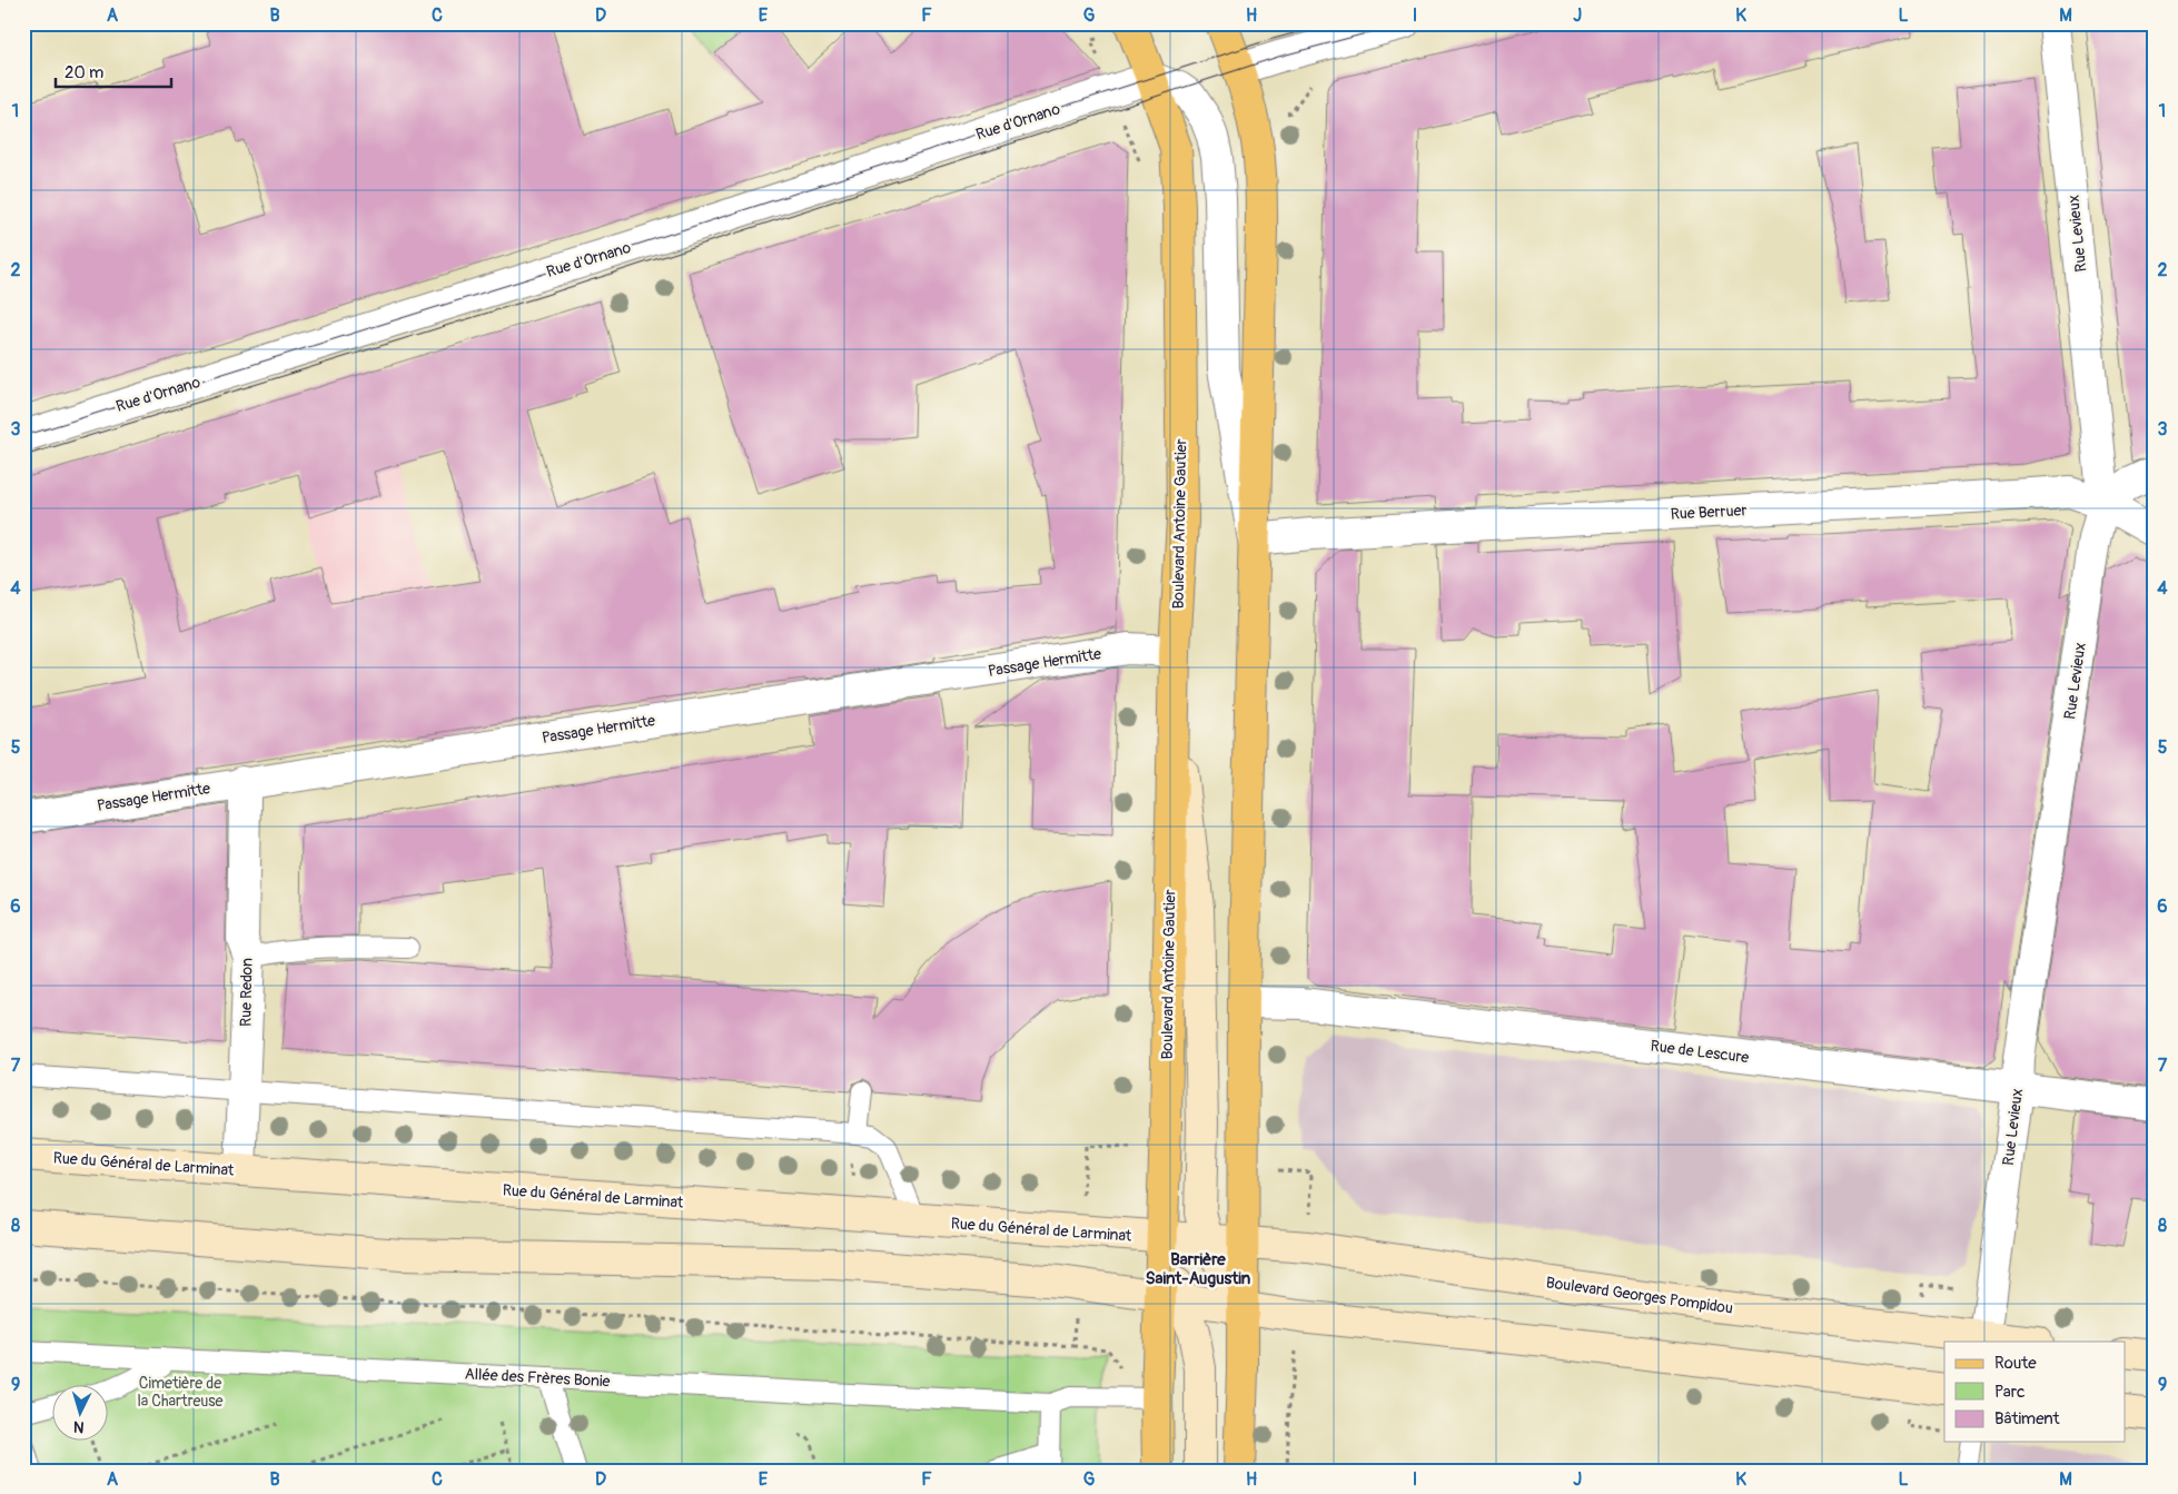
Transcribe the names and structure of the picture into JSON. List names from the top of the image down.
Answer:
{
  "streets": {
    "main road": ["Boulevard Antoine Gautier", "Rue du Général de Larminat", "Boulevard Georges Pompidou"],
    "street": [
      "Rue d'Ornano",
      "Rue Levieux",
      "Rue Berruer",
      "Passage Hermitte",
      "Rue Redon",
      "Rue de Lescure"
    ],
    "lane": ["Allée des Frères Bonie"]
  },
  "crossings": [
    ["Rue d'Ornano", "Boulevard Antoine Gautier"],
    ["Rue Levieux", "Rue Berruer"],
    ["Rue Levieux", "Rue de Lescure"],
    ["Rue Levieux", "Boulevard Georges Pompidou"],
    ["Boulevard Antoine Gautier", "Passage Hermitte"],
    ["Boulevard Antoine Gautier", "Rue du Général de Larminat"],
    ["Boulevard Antoine Gautier", "Allée des Frères Bonie"],
    ["Passage Hermitte", "Rue Redon"],
    ["Rue Redon", "Rue du Général de Larminat"],
    ["Rue du Général de Larminat", "Boulevard Georges Pompidou"]
  ],
  "districts": ["Barrière Saint-Augustin"],
  "parks": ["Cimetière de la Chartreuse"],
  "legend": ["Route", "Parc", "Bâtiment"],
  "scale_bar": "20 m",
  "north": "bottom",
  "grid": {
    "columns": [
      "A",
      "B",
      "C",
      "D",
      "E",
      "F",
      "G",
      "H",
      "I",
      "J",
      "K",
      "L",
      "M"
    ],
    "rows": [
      "1",
      "2",
      "3",
      "4",
      "5",
      "6",
      "7",
      "8",
      "9"
    ]
  }
}
